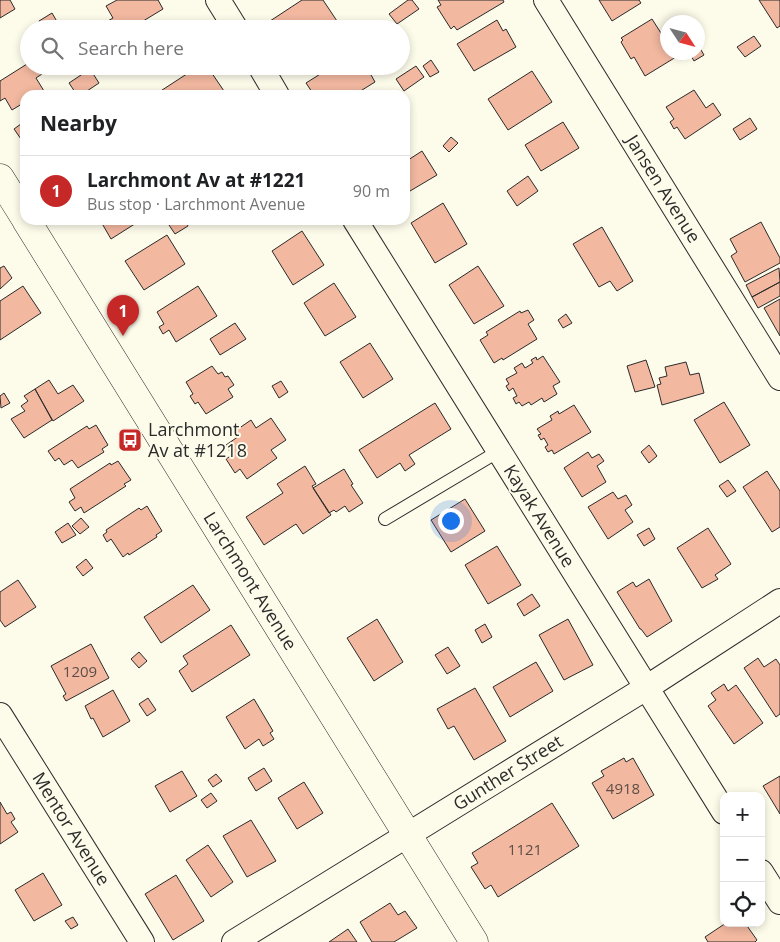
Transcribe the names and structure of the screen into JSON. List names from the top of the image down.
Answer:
{
  "streets": {
    "street": [
      "Jansen Avenue",
      "Kayak Avenue",
      "Larchmont Avenue",
      "Gunther Street",
      "Mentor Avenue"
    ]
  },
  "crossings": [
    ["Kayak Avenue", "Gunther Street"],
    ["Larchmont Avenue", "Gunther Street"]
  ],
  "places": {
    "bus stop": ["Larchmont Av at #1218"]
  },
  "house_numbers": ["1209", "4918", "1121"],
  "north": "bottom right",
  "page": {
    "search": "Search here",
    "heading": "Nearby",
    "list": [
      {
        "mark": "1",
        "name": "Larchmont Av at #1221",
        "note": "Bus stop · Larchmont Avenue",
        "value": "90 m"
      }
    ],
    "pins": "1",
    "map_buttons": ["+", "−"]
  }
}
